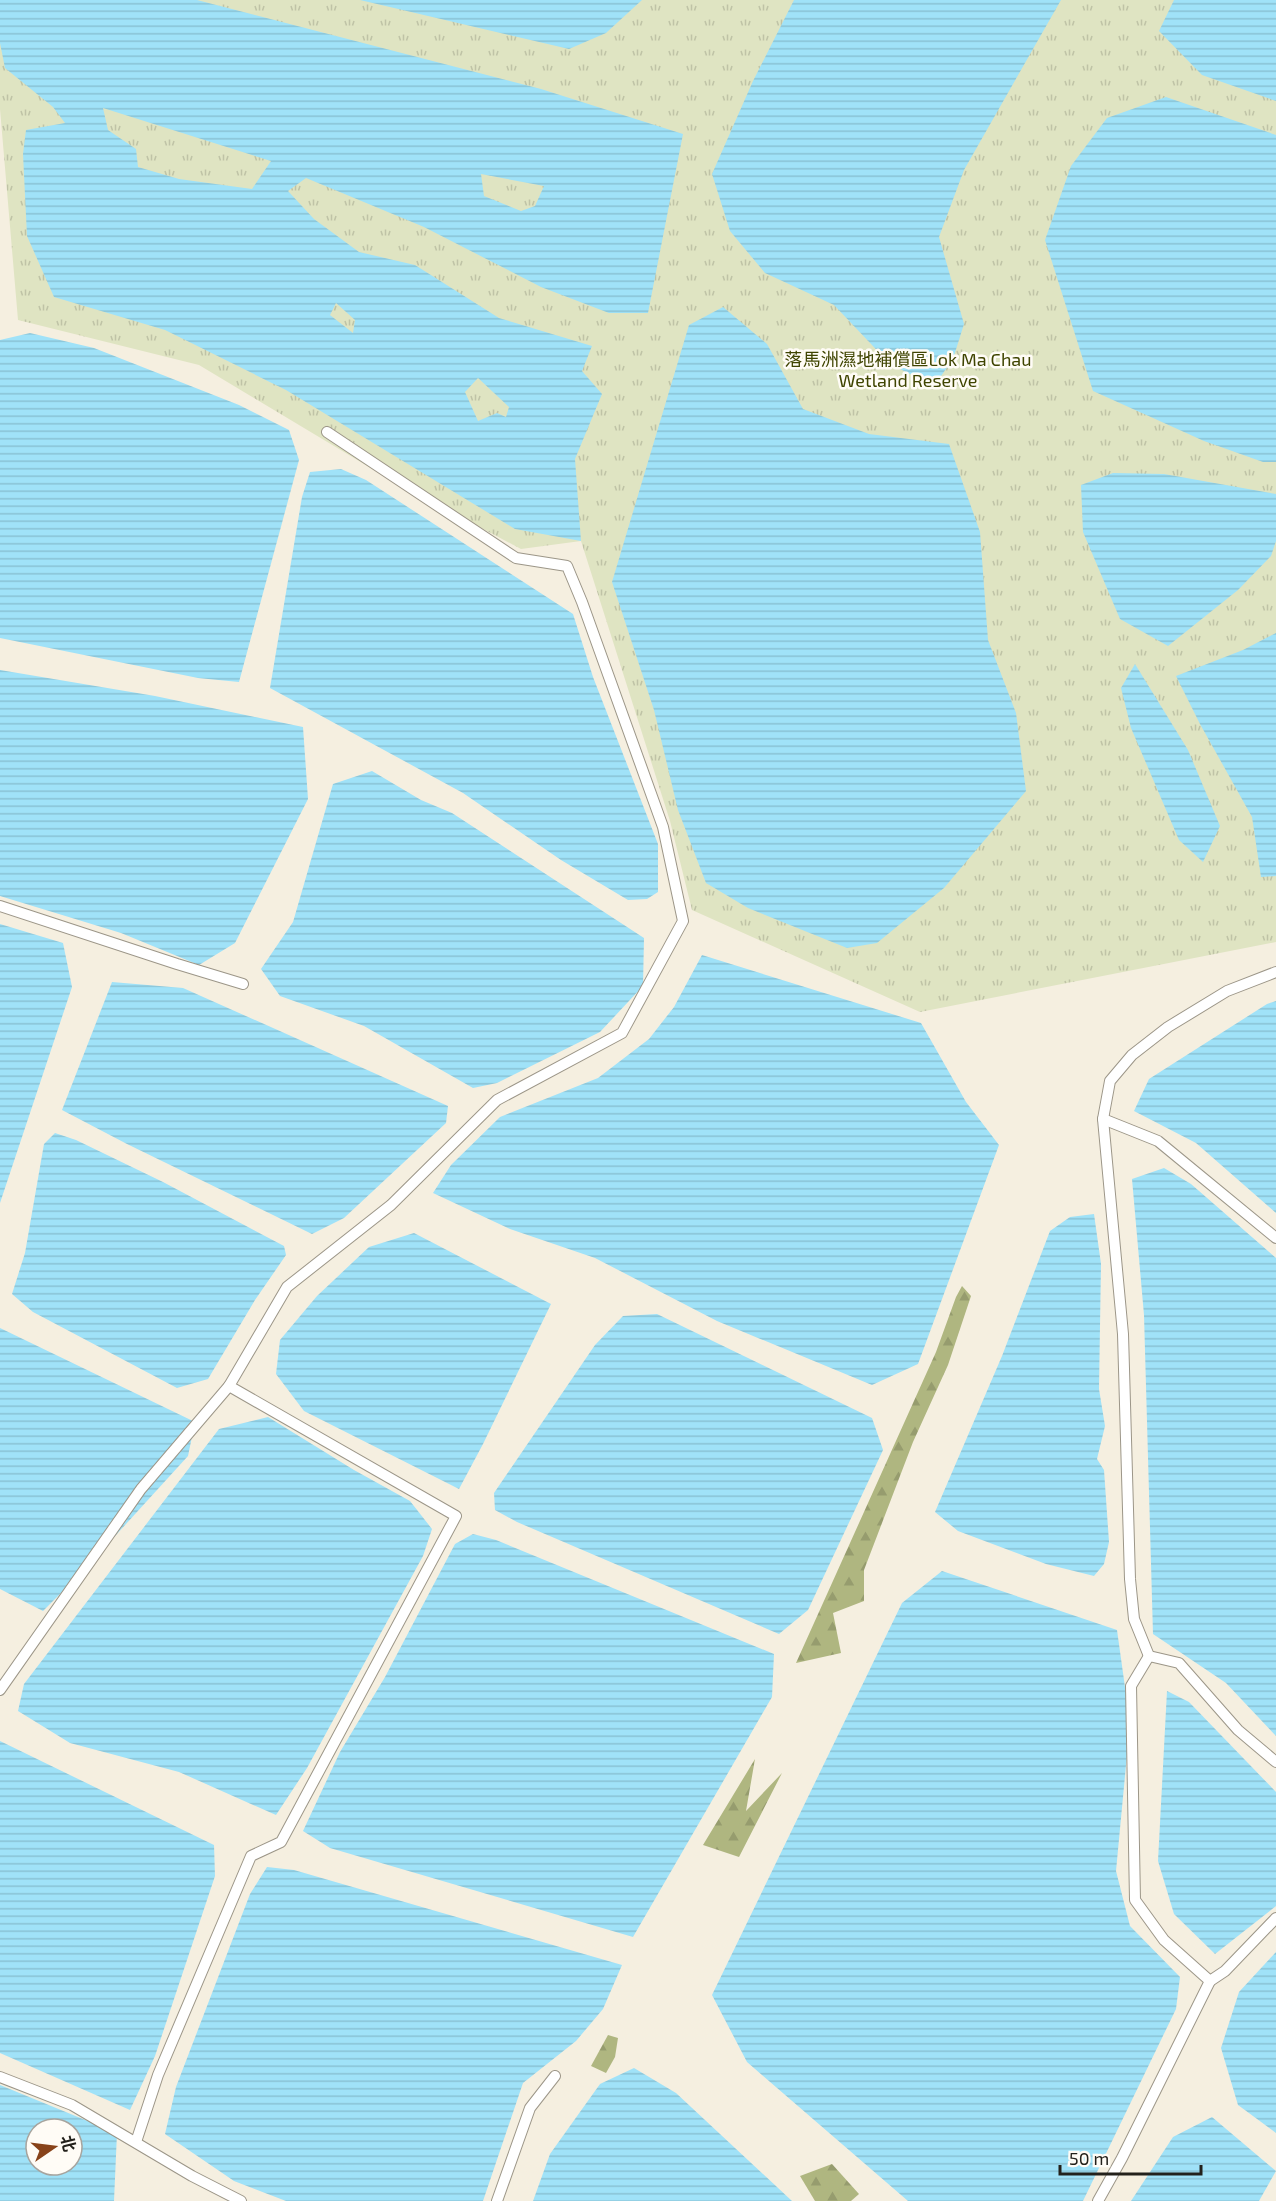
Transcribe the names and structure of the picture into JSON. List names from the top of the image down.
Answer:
{
  "parks": ["落馬洲濕地補償區Lok Ma Chau Wetland Reserve"],
  "scale_bar": "50 m",
  "north": "right"
}
